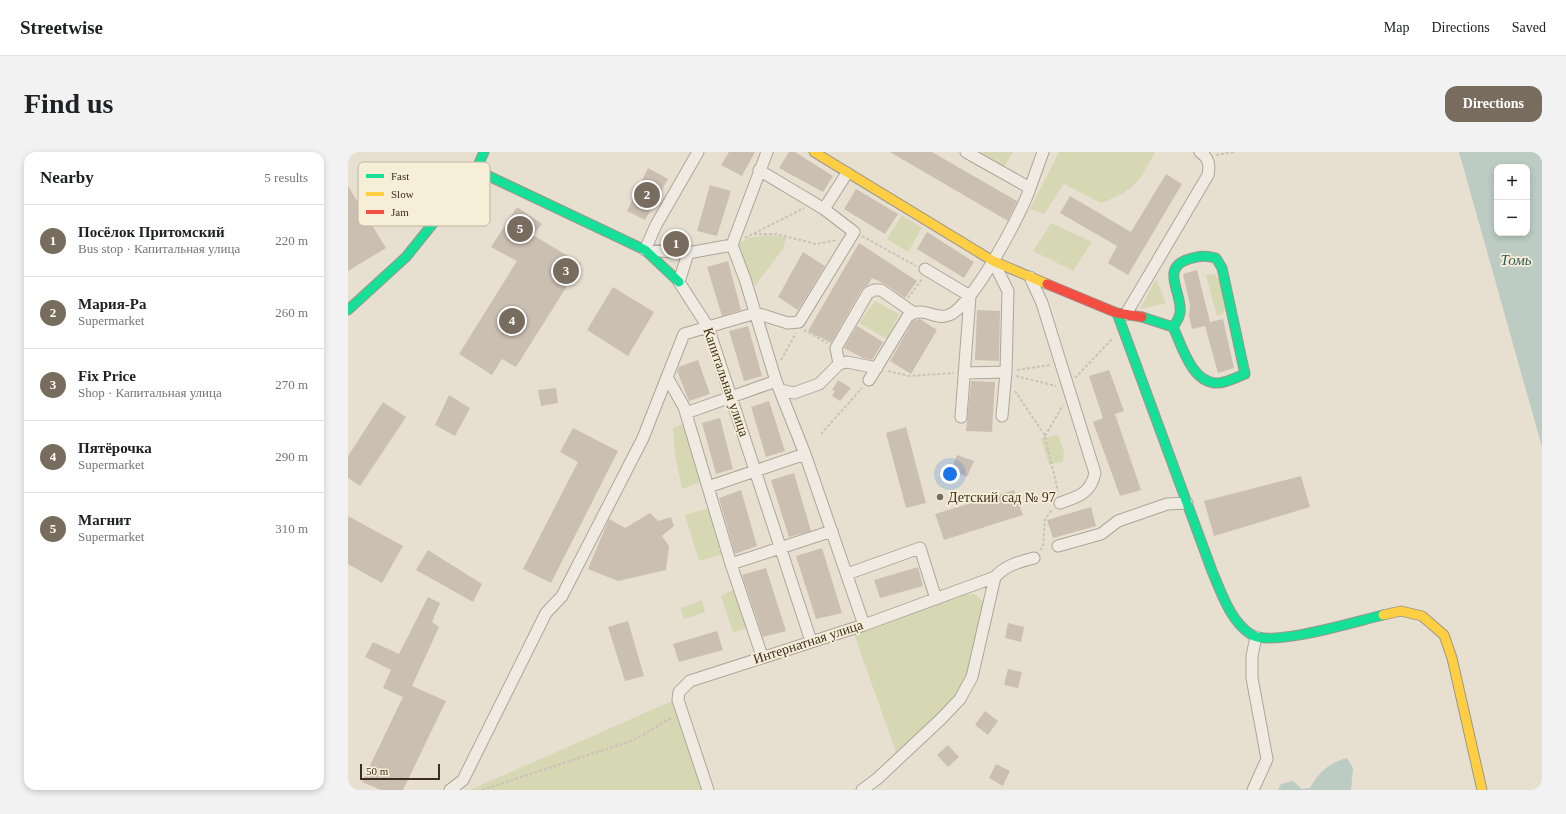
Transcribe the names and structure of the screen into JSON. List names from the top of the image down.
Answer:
{
  "streets": {
    "street": ["Капитальная улица", "Интернатная улица"]
  },
  "crossings": [
    ["Капитальная улица", "Интернатная улица"]
  ],
  "water": ["Томь"],
  "places": ["Детский сад № 97"],
  "legend": ["Fast", "Slow", "Jam"],
  "scale_bar": "50 m",
  "page": {
    "header": "Streetwise",
    "nav": ["Map", "Directions", "Saved"],
    "buttons": "Directions",
    "title": "Find us",
    "heading": ["Nearby", "5 results"],
    "map_buttons": ["+", "−"],
    "pins": [
      "2",
      "5",
      "1",
      "3",
      "4"
    ],
    "list": [
      {
        "mark": "1",
        "name": "Посёлок Притомский",
        "note": "Bus stop · Капитальная улица",
        "value": "220 m"
      },
      {
        "mark": "2",
        "name": "Мария-Ра",
        "note": "Supermarket",
        "value": "260 m"
      },
      {
        "mark": "3",
        "name": "Fix Price",
        "note": "Shop · Капитальная улица",
        "value": "270 m"
      },
      {
        "mark": "4",
        "name": "Пятёрочка",
        "note": "Supermarket",
        "value": "290 m"
      },
      {
        "mark": "5",
        "name": "Магнит",
        "note": "Supermarket",
        "value": "310 m"
      }
    ],
    "scale": "50 m"
  }
}
